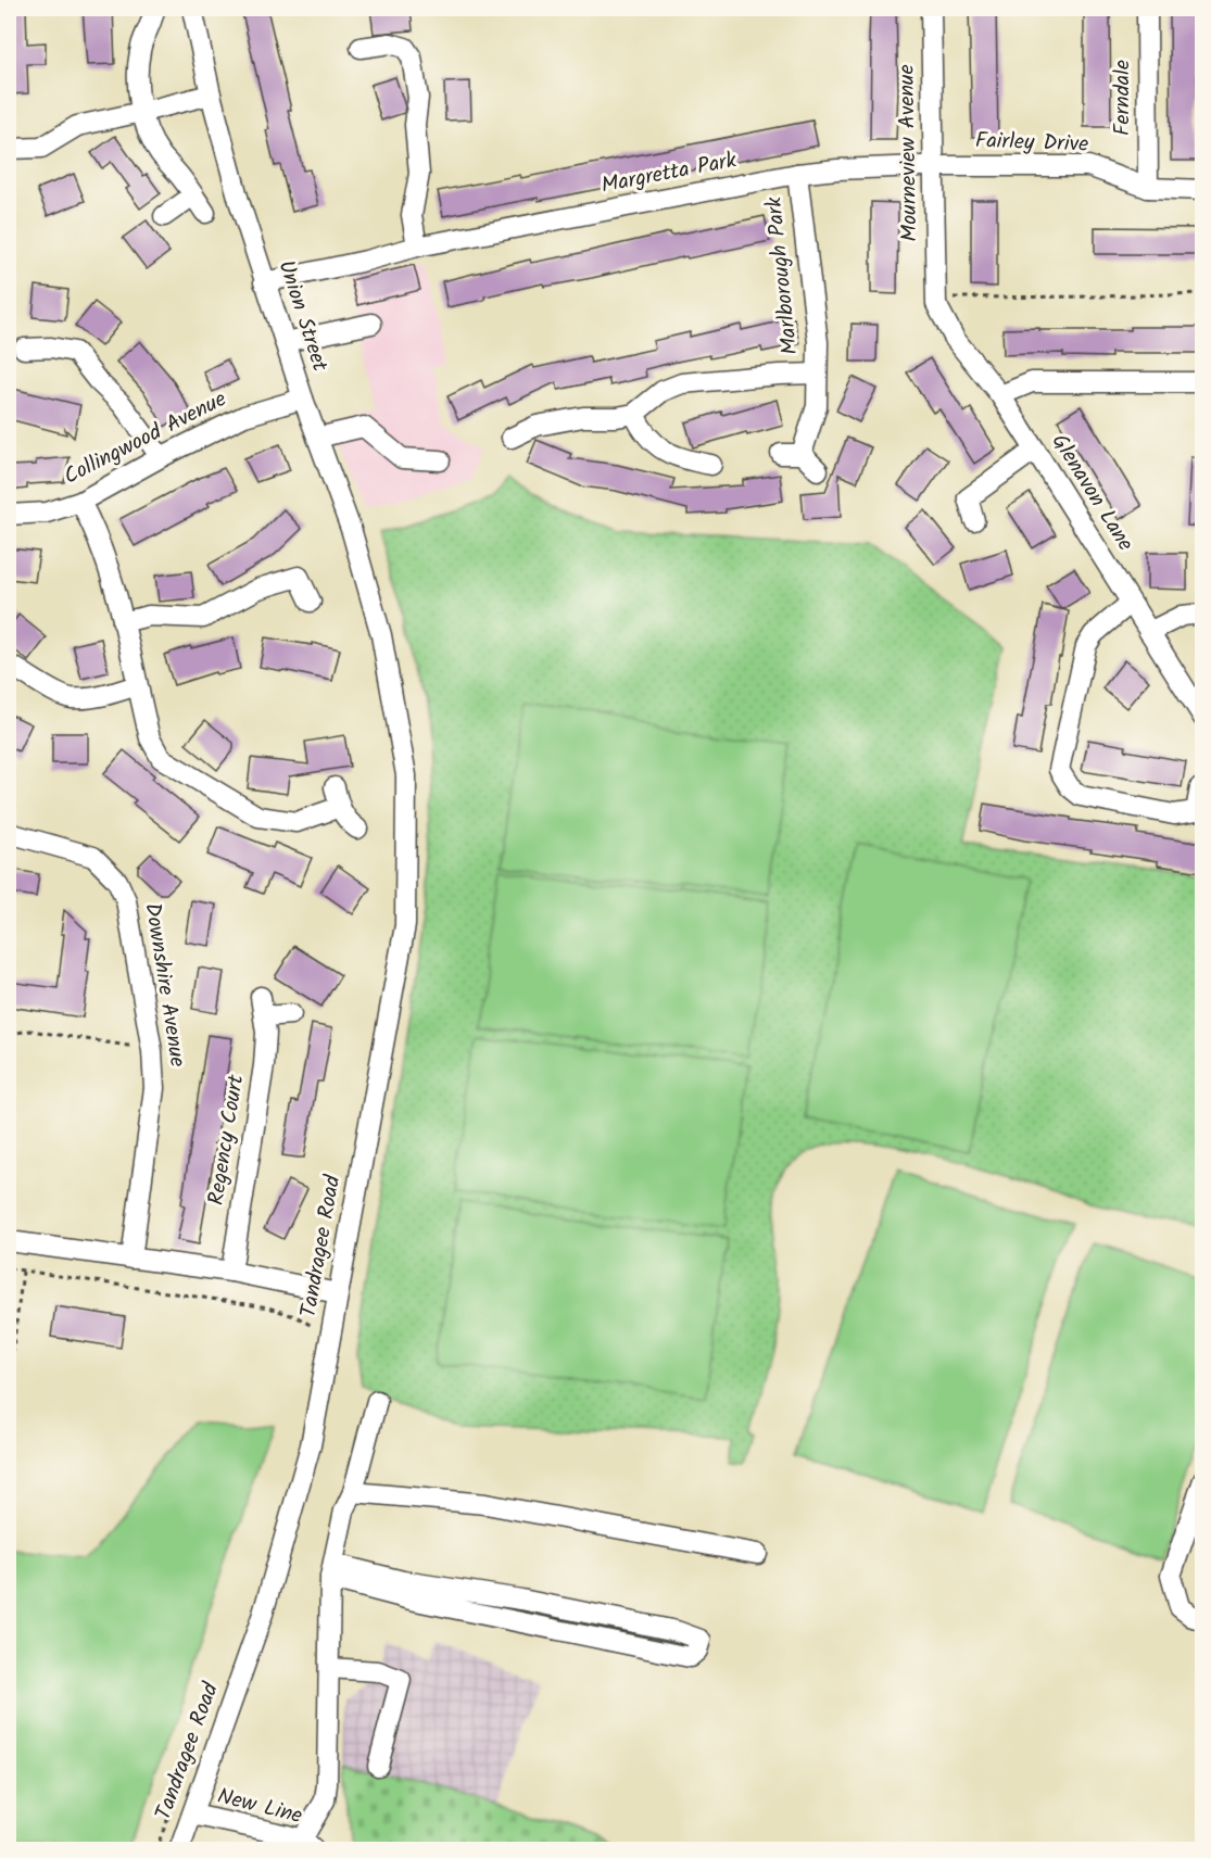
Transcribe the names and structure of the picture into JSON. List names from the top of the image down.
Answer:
{
  "streets": {
    "street": [
      "Ferndale",
      "Fairley Drive",
      "Mourneview Avenue",
      "Margretta Park",
      "Marlborough Park",
      "Union Street",
      "Collingwood Avenue",
      "Glenavon Lane",
      "Downshire Avenue",
      "Regency Court",
      "Tandragee Road",
      "New Line"
    ]
  },
  "crossings": [
    ["Ferndale", "Fairley Drive"],
    ["Fairley Drive", "Mourneview Avenue"],
    ["Fairley Drive", "Margretta Park"],
    ["Mourneview Avenue", "Margretta Park"],
    ["Mourneview Avenue", "Glenavon Lane"],
    ["Margretta Park", "Marlborough Park"],
    ["Margretta Park", "Union Street"],
    ["Union Street", "Collingwood Avenue"],
    ["Union Street", "Tandragee Road"],
    ["Tandragee Road", "New Line"]
  ]
}
